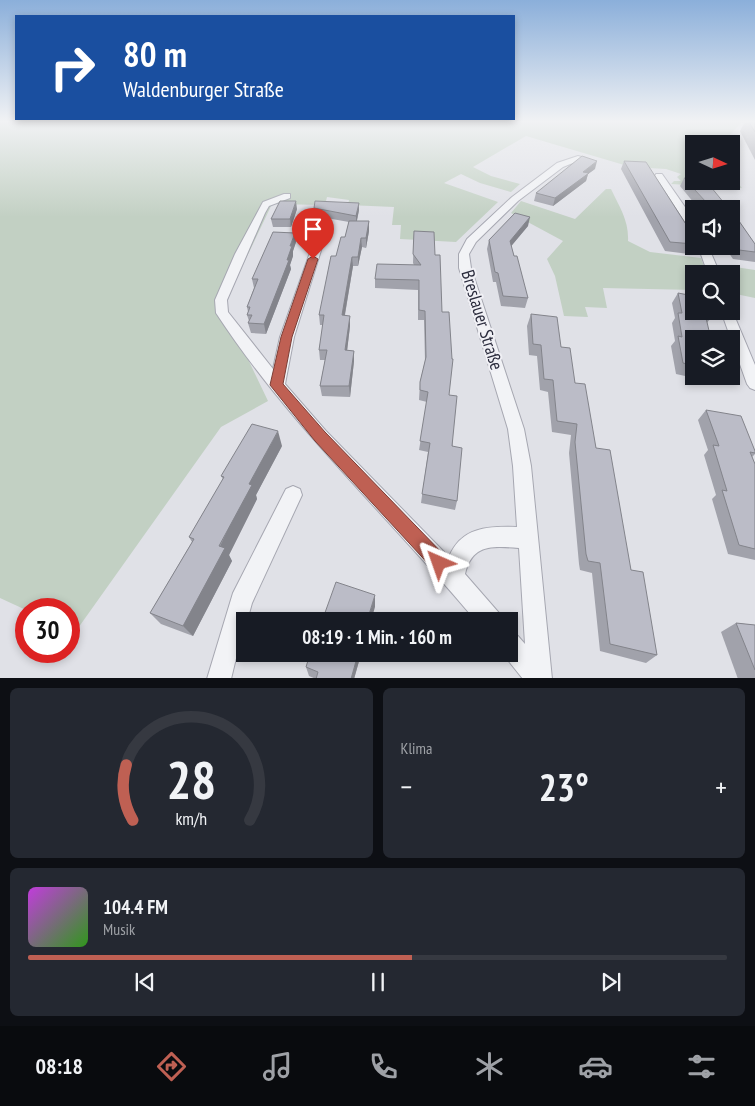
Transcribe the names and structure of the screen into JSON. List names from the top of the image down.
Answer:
{
  "streets": {
    "street": ["Breslauer Straße"]
  },
  "north": "right",
  "page": {
    "turn": ["80 m", "Waldenburger Straße"],
    "limit": "30",
    "trip": "08:19 · 1 Min. · 160 m",
    "tile": "Klima",
    "heat": ["−", "23°", "+"],
    "song": ["104.4 FM", "Musik"],
    "tabs": "08:18",
    "gauge": ["28", "km/h"]
  }
}
